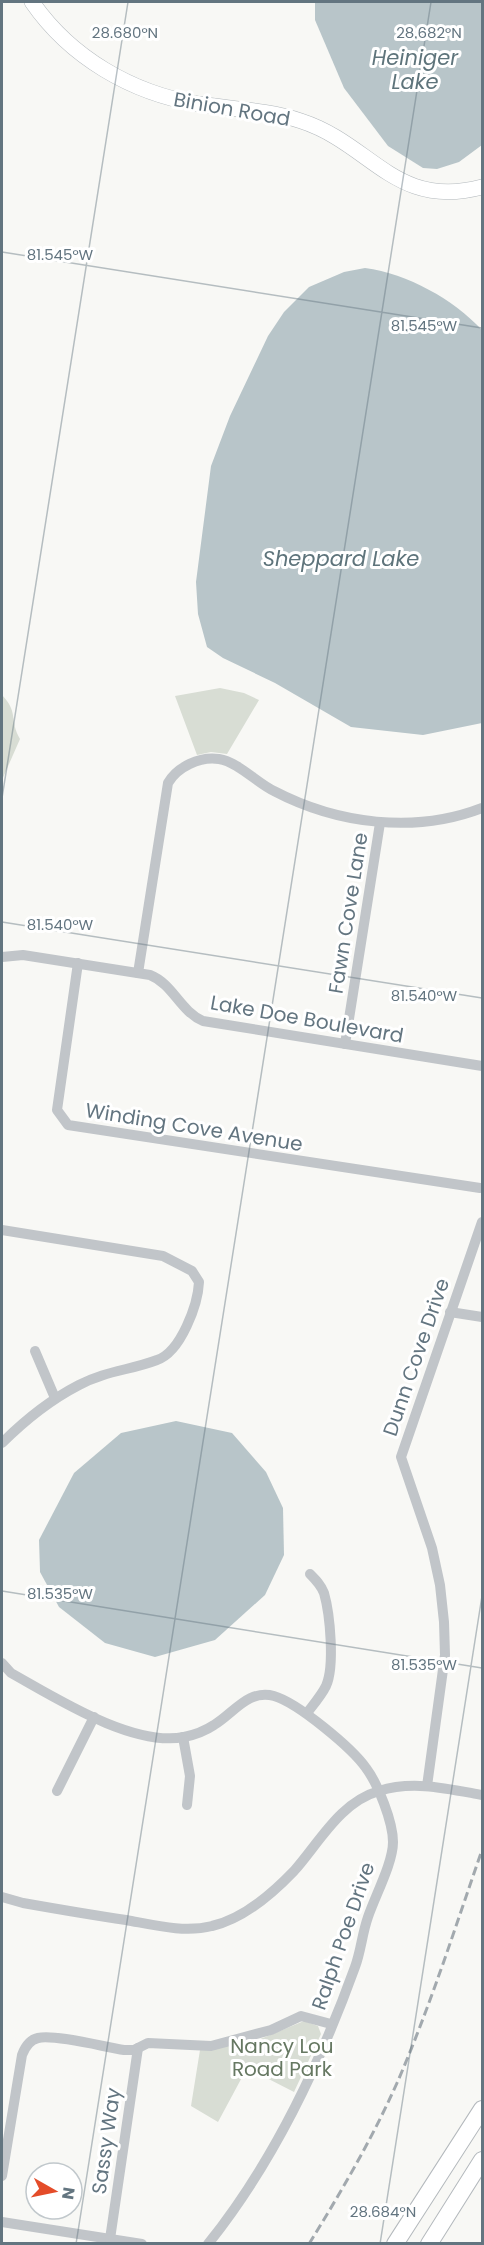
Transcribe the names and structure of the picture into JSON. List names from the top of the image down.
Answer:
{
  "streets": {
    "main road": ["Binion Road"],
    "street": [
      "Fawn Cove Lane",
      "Lake Doe Boulevard",
      "Winding Cove Avenue",
      "Dunn Cove Drive",
      "Ralph Poe Drive",
      "Sassy Way"
    ]
  },
  "crossings": [
    ["Fawn Cove Lane", "Lake Doe Boulevard"],
    ["Lake Doe Boulevard", "Winding Cove Avenue"]
  ],
  "water": ["Heiniger Lake", "Sheppard Lake"],
  "parks": ["Nancy Lou Road Park"],
  "north": "right",
  "coordinates": [
    "28.680°N",
    "28.682°N",
    "81.545°W",
    "81.540°W",
    "81.535°W",
    "28.684°N"
  ]
}
